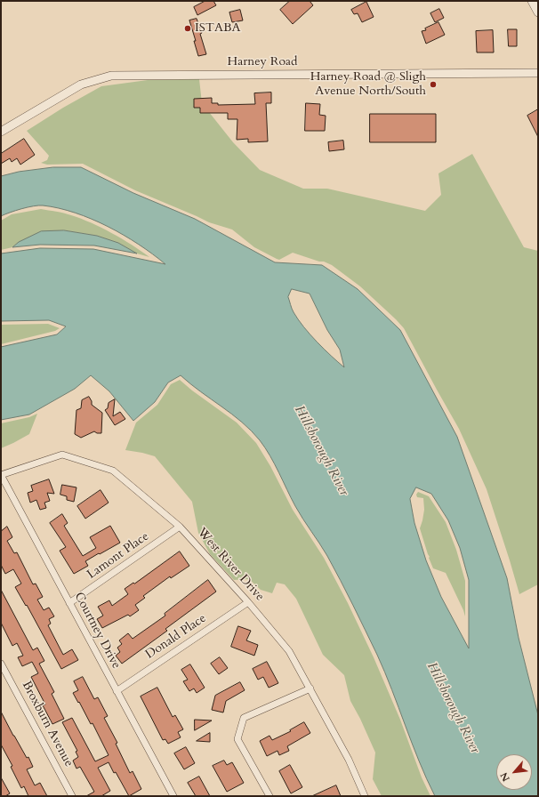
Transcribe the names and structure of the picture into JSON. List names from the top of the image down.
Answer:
{
  "streets": {
    "street": [
      "Harney Road",
      "Lamont Place",
      "West River Drive",
      "Courtney Drive",
      "Donald Place",
      "Broxburn Avenue"
    ]
  },
  "crossings": [
    ["Lamont Place", "West River Drive"],
    ["Lamont Place", "Courtney Drive"],
    ["West River Drive", "Courtney Drive"],
    ["West River Drive", "Donald Place"],
    ["Courtney Drive", "Donald Place"]
  ],
  "water": ["Hillsborough River"],
  "places": ["ISTABA", "Harney Road @ Sligh Avenue North/South"],
  "north": "bottom left"
}
